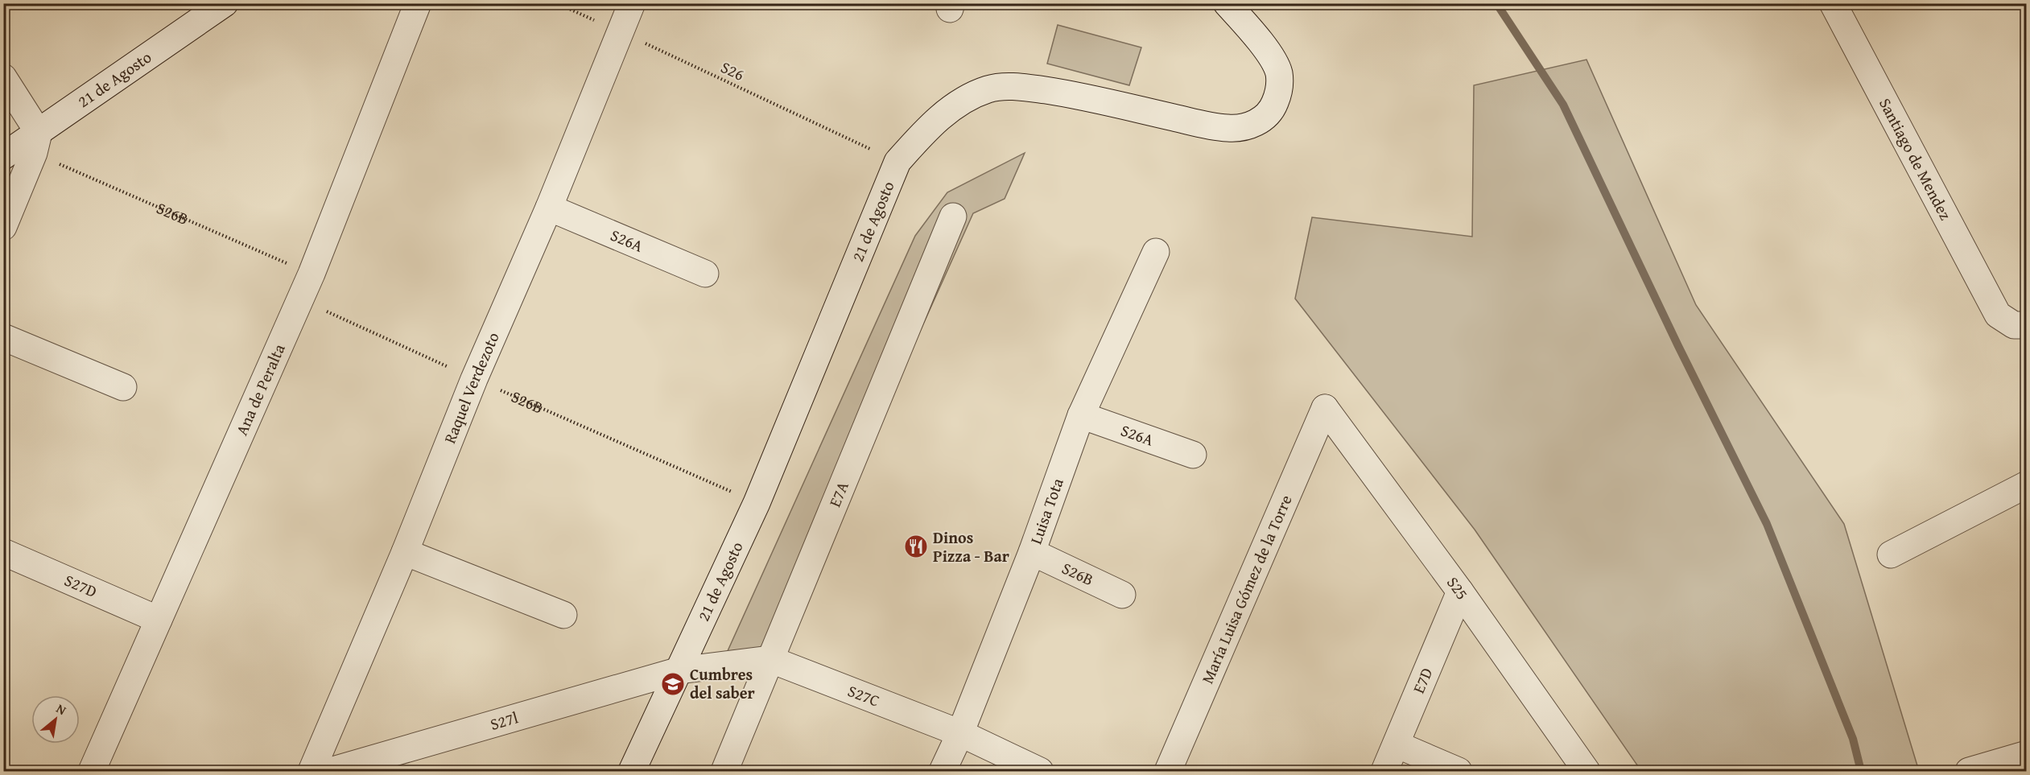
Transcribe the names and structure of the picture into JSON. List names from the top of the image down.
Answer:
{
  "streets": {
    "street": [
      "21 de Agosto",
      "Santiago de Mendez",
      "S26B",
      "S26A",
      "Raquel Verdezoto",
      "Ana de Peralta",
      "E7A",
      "Luisa Tota",
      "S27D",
      "S25",
      "María Luisa Gómez de la Torre",
      "E7D",
      "S27C",
      "S27l"
    ],
    "path": ["S26"]
  },
  "crossings": [
    ["S26", "21 de Agosto"],
    ["S26", "Raquel Verdezoto"],
    ["21 de Agosto", "S26B"],
    ["21 de Agosto", "S27C"],
    ["21 de Agosto", "S27l"],
    ["S26B", "Raquel Verdezoto"],
    ["S26B", "Ana de Peralta"],
    ["S26B", "Luisa Tota"],
    ["S26A", "Raquel Verdezoto"],
    ["S26A", "Luisa Tota"],
    ["Ana de Peralta", "S27D"],
    ["E7A", "S27C"],
    ["Luisa Tota", "S27C"],
    ["S25", "María Luisa Gómez de la Torre"],
    ["S25", "E7D"],
    ["S27C", "S27l"]
  ],
  "places": {
    "restaurant": ["Dinos Pizza - Bar"],
    "school or university": ["Cumbres del saber"]
  },
  "north": "top right"
}
